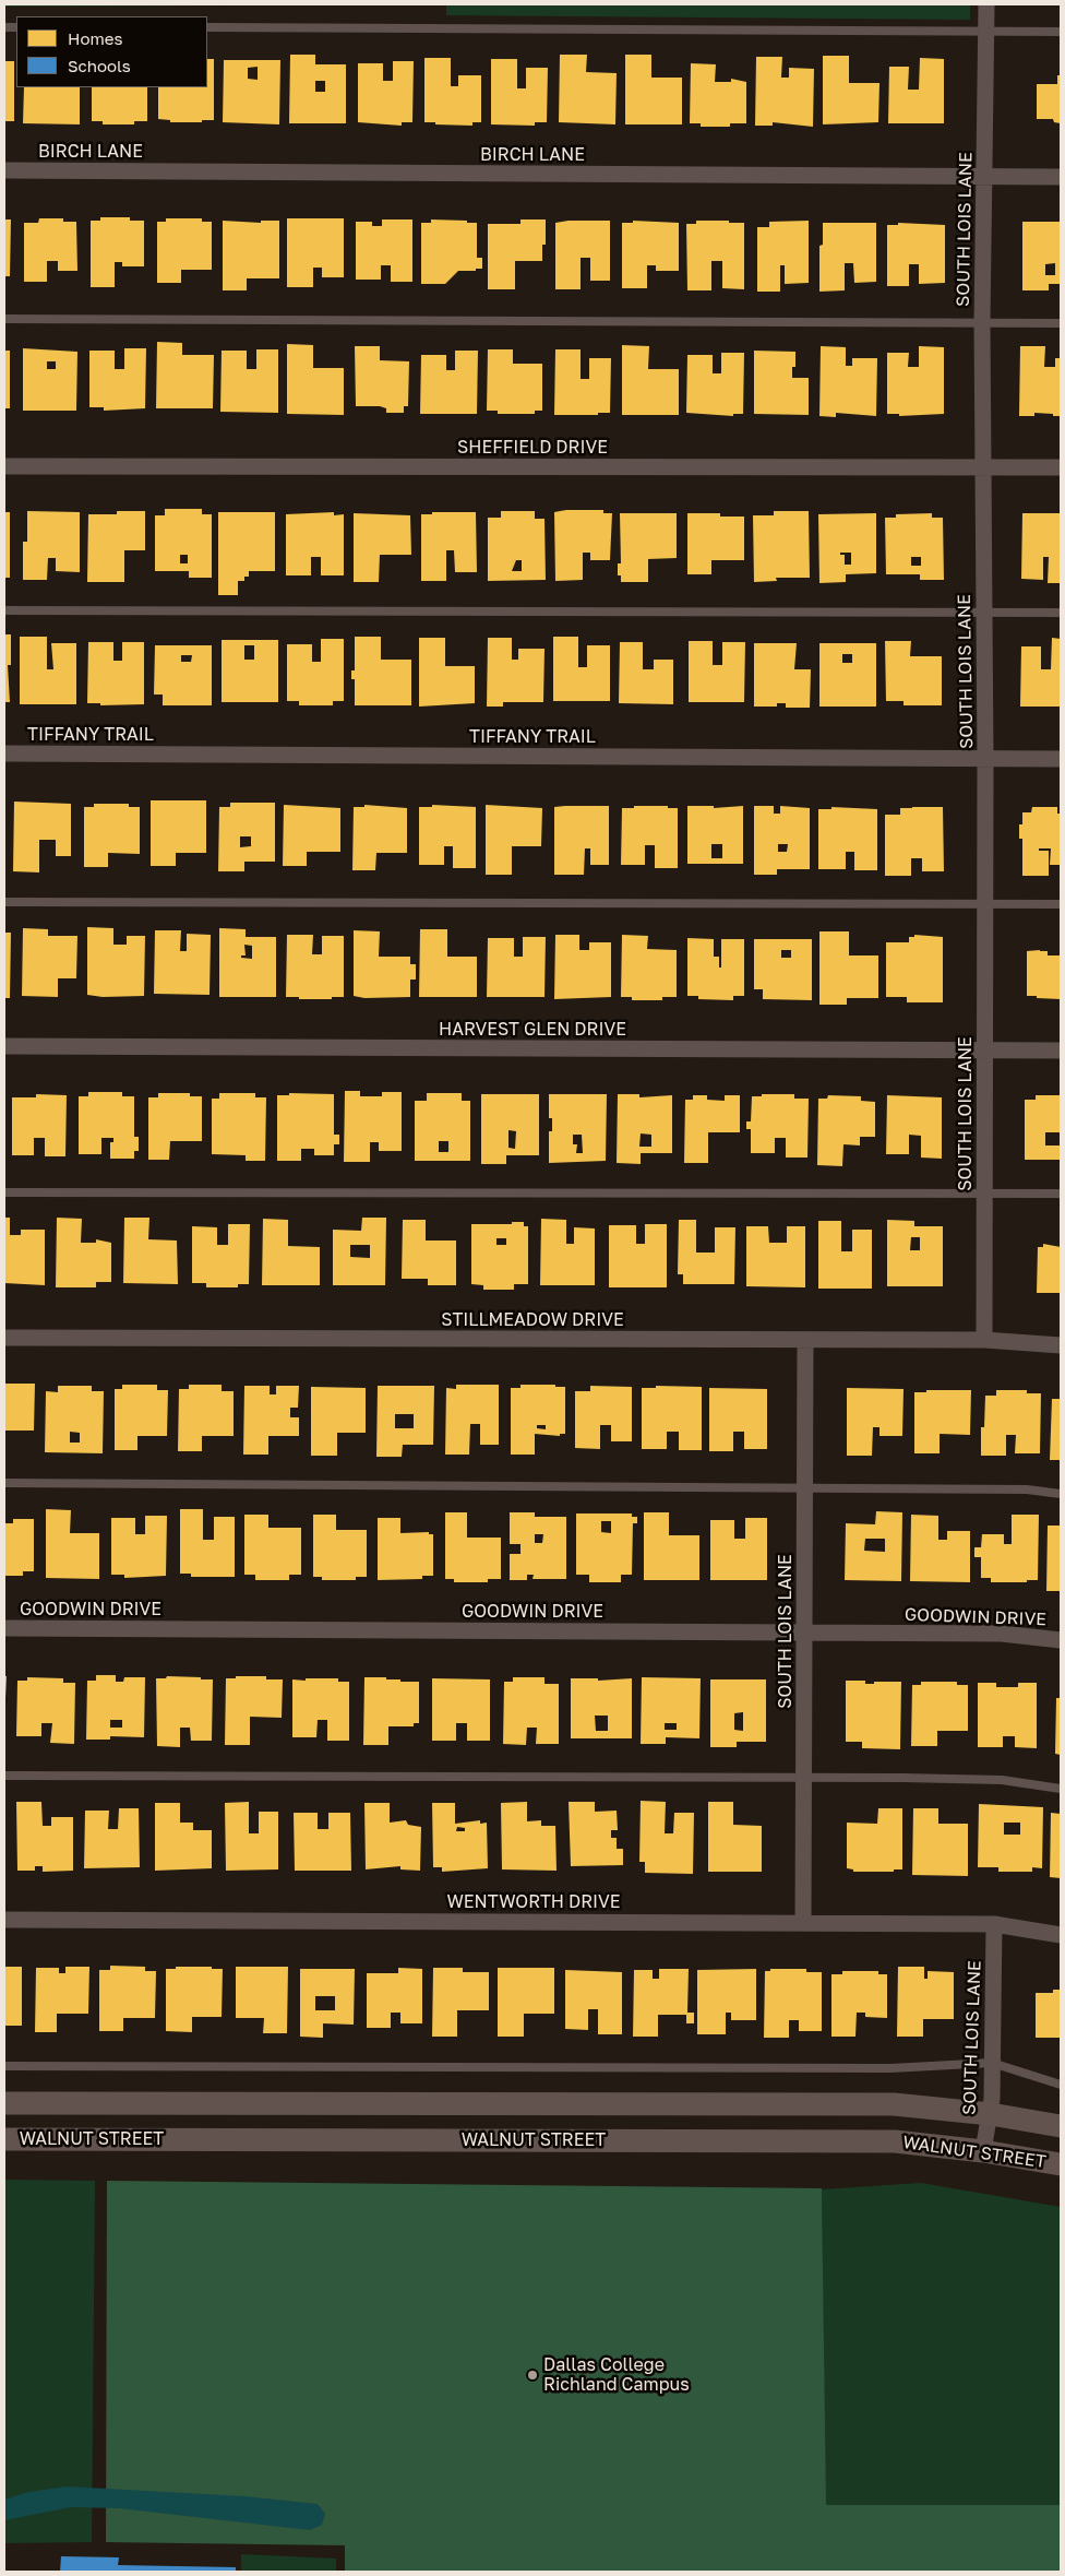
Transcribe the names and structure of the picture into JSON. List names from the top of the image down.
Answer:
{
  "streets": {
    "main road": ["WALNUT STREET"],
    "street": [
      "BIRCH LANE",
      "SOUTH LOIS LANE",
      "SHEFFIELD DRIVE",
      "TIFFANY TRAIL",
      "HARVEST GLEN DRIVE",
      "STILLMEADOW DRIVE",
      "GOODWIN DRIVE",
      "WENTWORTH DRIVE"
    ]
  },
  "crossings": [
    ["BIRCH LANE", "SOUTH LOIS LANE"],
    ["SOUTH LOIS LANE", "SHEFFIELD DRIVE"],
    ["SOUTH LOIS LANE", "TIFFANY TRAIL"],
    ["SOUTH LOIS LANE", "HARVEST GLEN DRIVE"],
    ["SOUTH LOIS LANE", "STILLMEADOW DRIVE"],
    ["SOUTH LOIS LANE", "GOODWIN DRIVE"],
    ["SOUTH LOIS LANE", "WENTWORTH DRIVE"],
    ["SOUTH LOIS LANE", "WALNUT STREET"]
  ],
  "places": ["Dallas College Richland Campus"],
  "legend": ["Homes", "Schools"]
}
